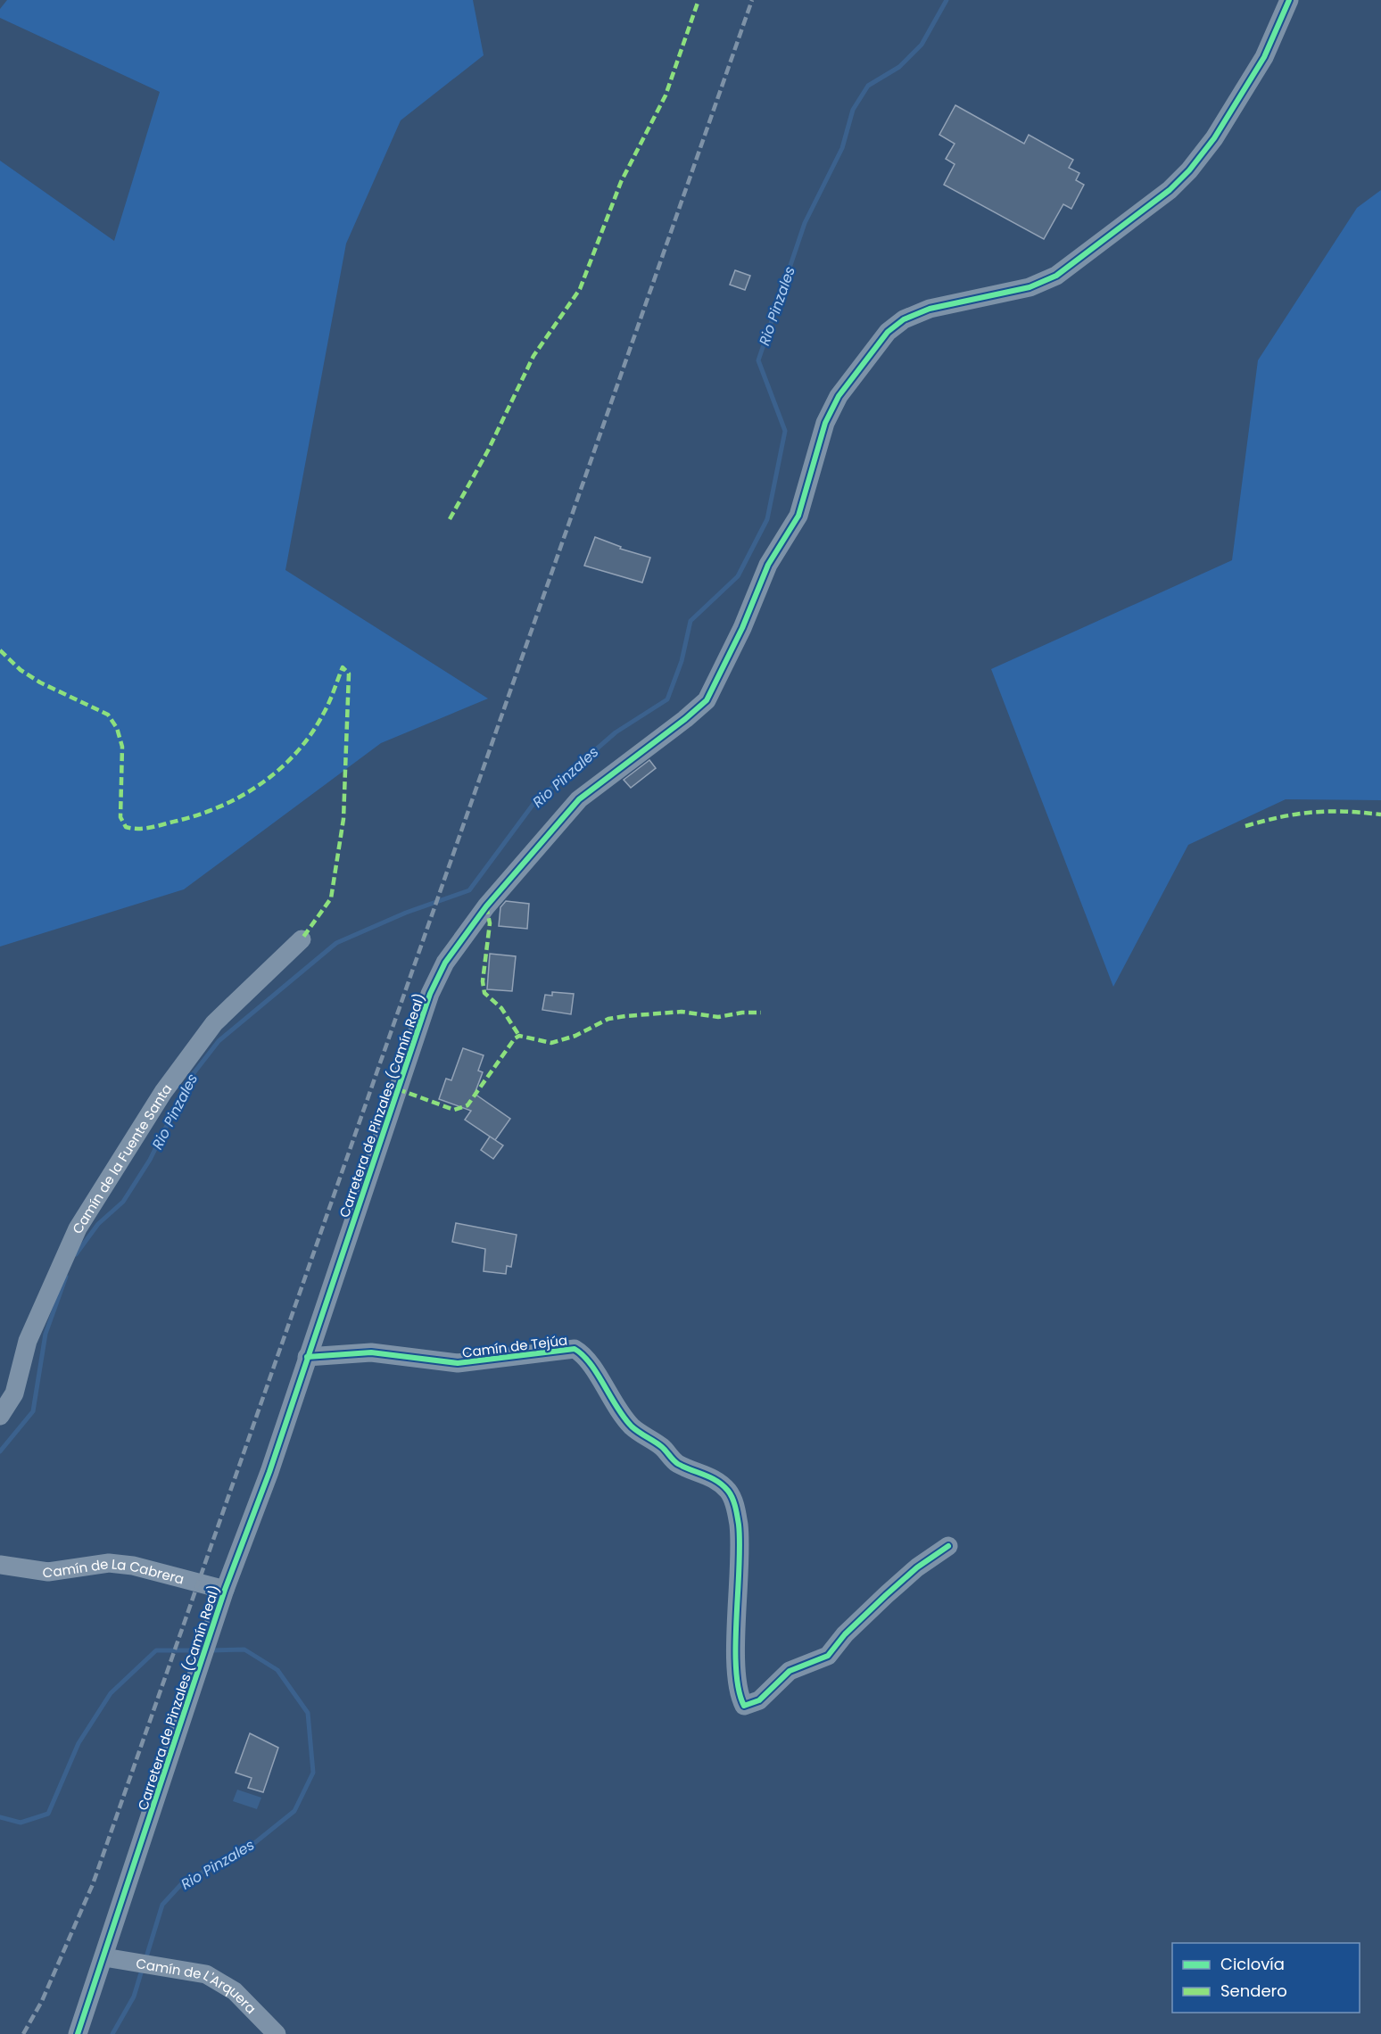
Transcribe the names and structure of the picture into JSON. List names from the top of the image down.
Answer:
{
  "streets": {
    "street": [
      "Carretera de Pinzales (Camín Real)",
      "Camín de la Fuente Santa",
      "Camín de Tejúa",
      "Camín de La Cabrera",
      "Camín de L'Arquera"
    ]
  },
  "crossings": [
    ["Carretera de Pinzales (Camín Real)", "Camín de Tejúa"],
    ["Carretera de Pinzales (Camín Real)", "Camín de La Cabrera"],
    ["Carretera de Pinzales (Camín Real)", "Camín de L'Arquera"]
  ],
  "water": ["Rio Pinzales"],
  "legend": ["Ciclovía", "Sendero"]
}
